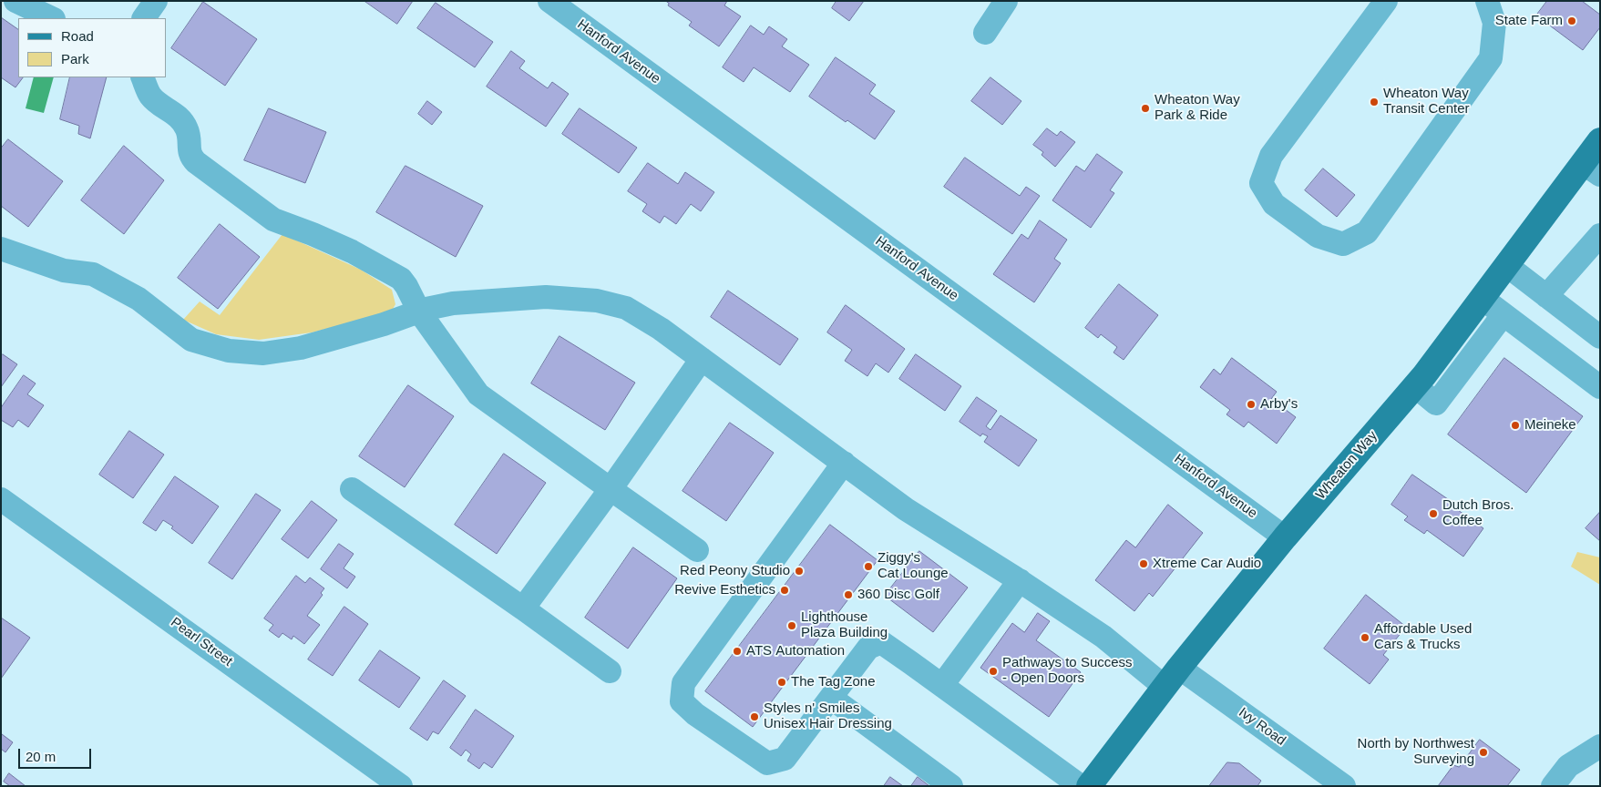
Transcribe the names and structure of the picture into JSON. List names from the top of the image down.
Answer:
{
  "streets": {
    "main road": ["Wheaton Way"],
    "street": ["Hanford Avenue", "Pearl Street", "Ivy Road"]
  },
  "crossings": [
    ["Hanford Avenue", "Wheaton Way"],
    ["Wheaton Way", "Ivy Road"]
  ],
  "places": [
    "State Farm",
    "Wheaton Way Transit Center",
    "Wheaton Way Park & Ride",
    "Arby's",
    "Meineke",
    "Dutch Bros. Coffee",
    "Xtreme Car Audio",
    "Ziggy's Cat Lounge",
    "Red Peony Studio",
    "Revive Esthetics",
    "360 Disc Golf",
    "Lighthouse Plaza Building",
    "Affordable Used Cars & Trucks",
    "ATS Automation",
    "Pathways to Success - Open Doors",
    "The Tag Zone",
    "Styles n' Smiles Unisex Hair Dressing",
    "North by Northwest Surveying"
  ],
  "legend": ["Road", "Park"],
  "scale_bar": "20 m"
}
